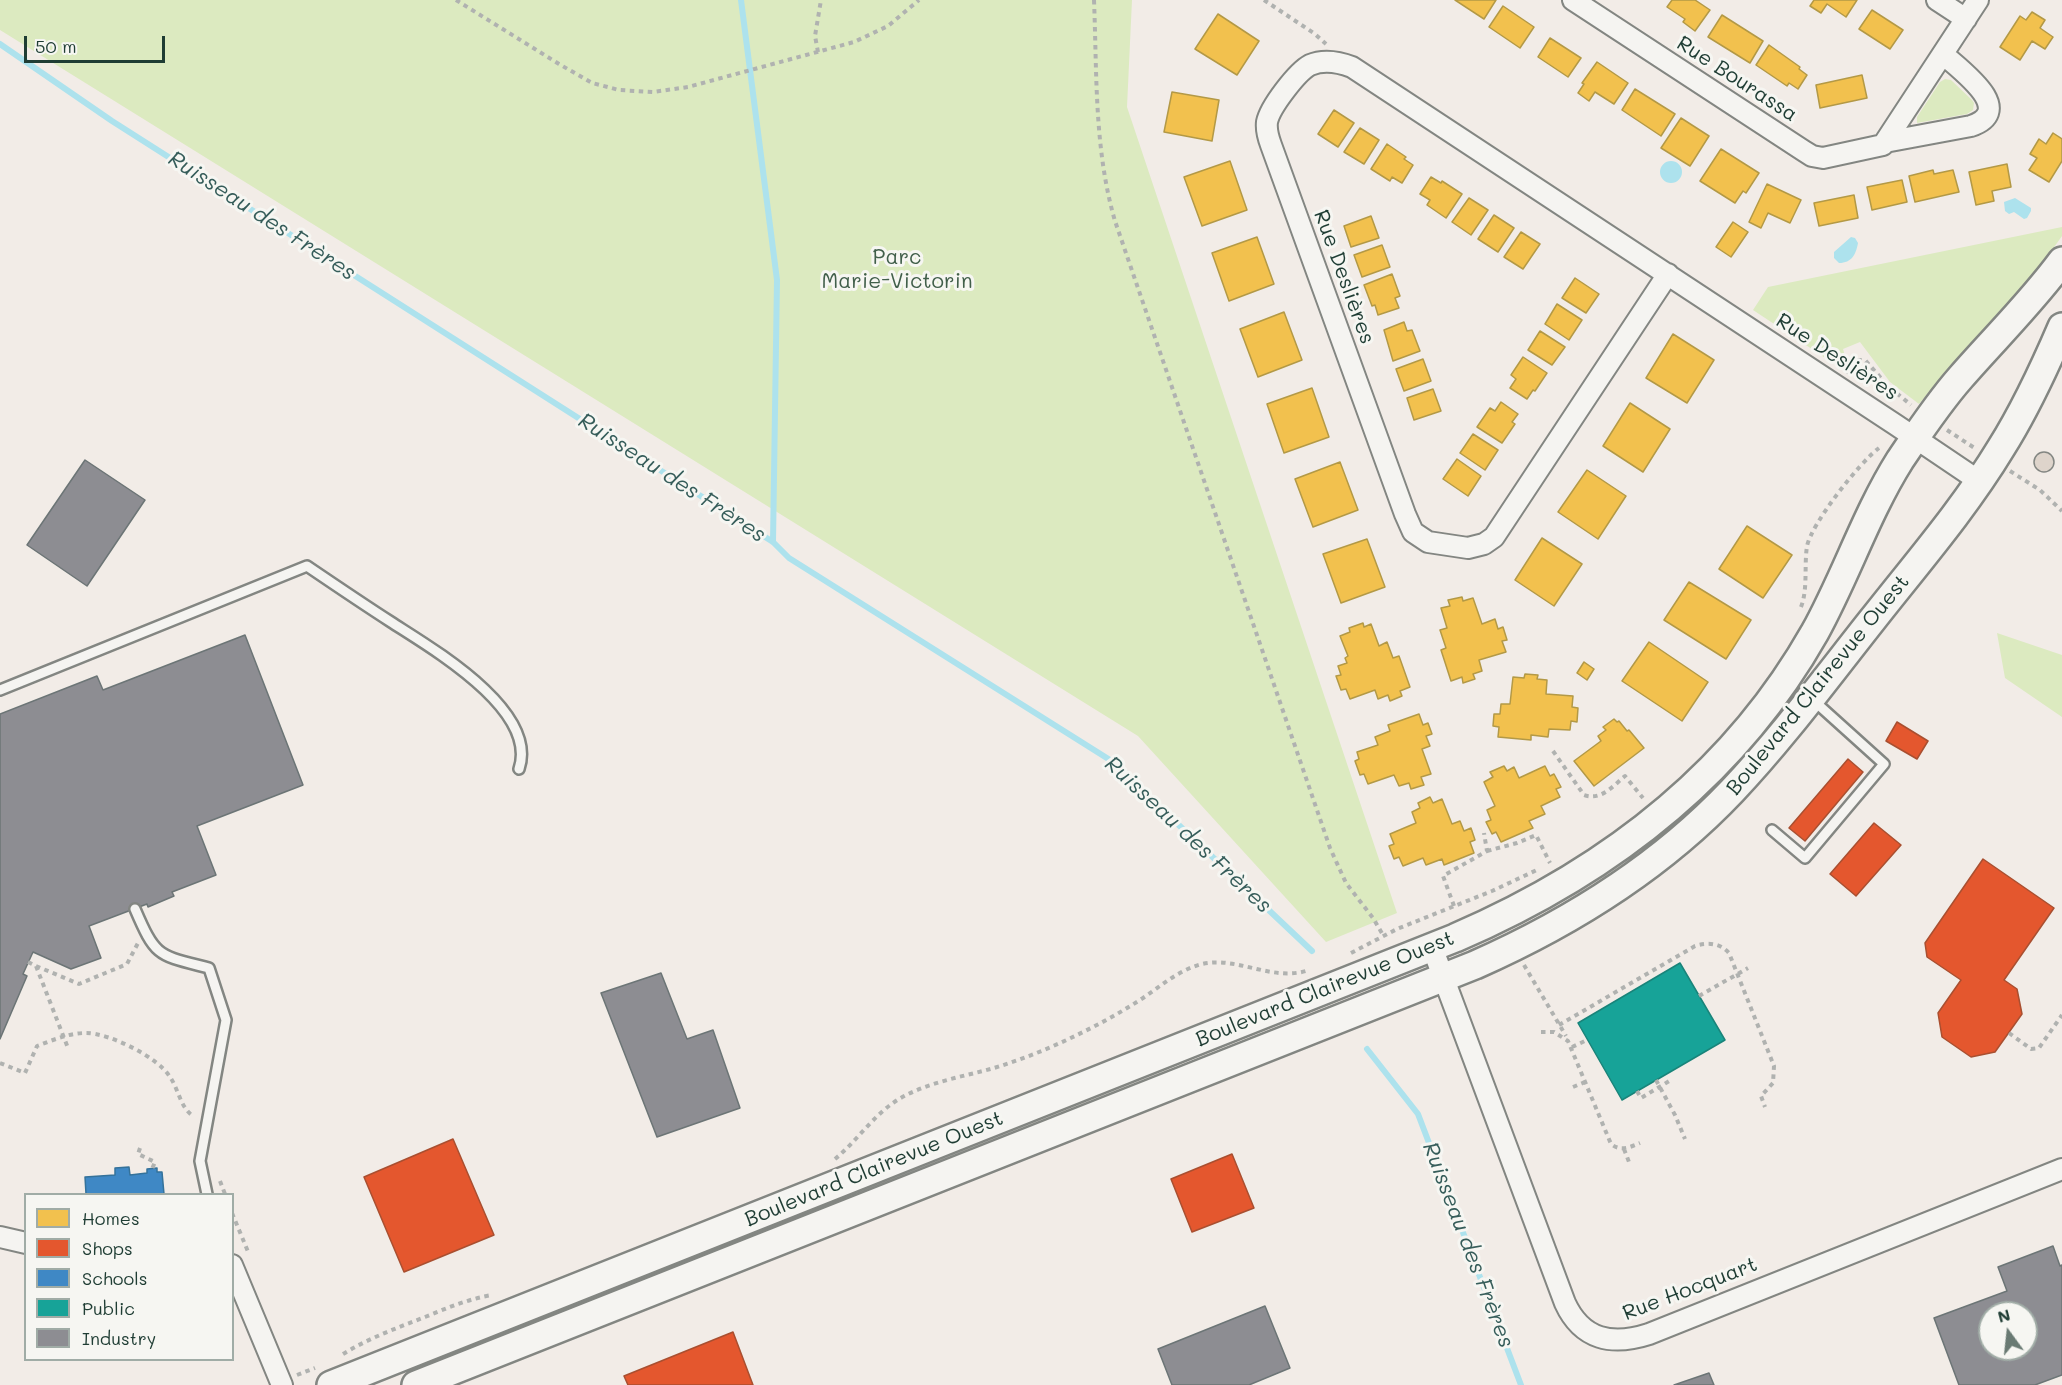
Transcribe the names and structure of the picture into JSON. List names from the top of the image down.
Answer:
{
  "streets": {
    "street": [
      "Rue Bourassa",
      "Rue Deslières",
      "Boulevard Clairevue Ouest",
      "Rue Hocquart"
    ]
  },
  "crossings": [
    ["Rue Deslières", "Boulevard Clairevue Ouest"],
    ["Boulevard Clairevue Ouest", "Rue Hocquart"]
  ],
  "water": ["Ruisseau des Frères"],
  "parks": ["Parc Marie-Victorin"],
  "legend": [
    "Homes",
    "Shops",
    "Schools",
    "Public",
    "Industry"
  ],
  "scale_bar": "50 m",
  "north": "top"
}
